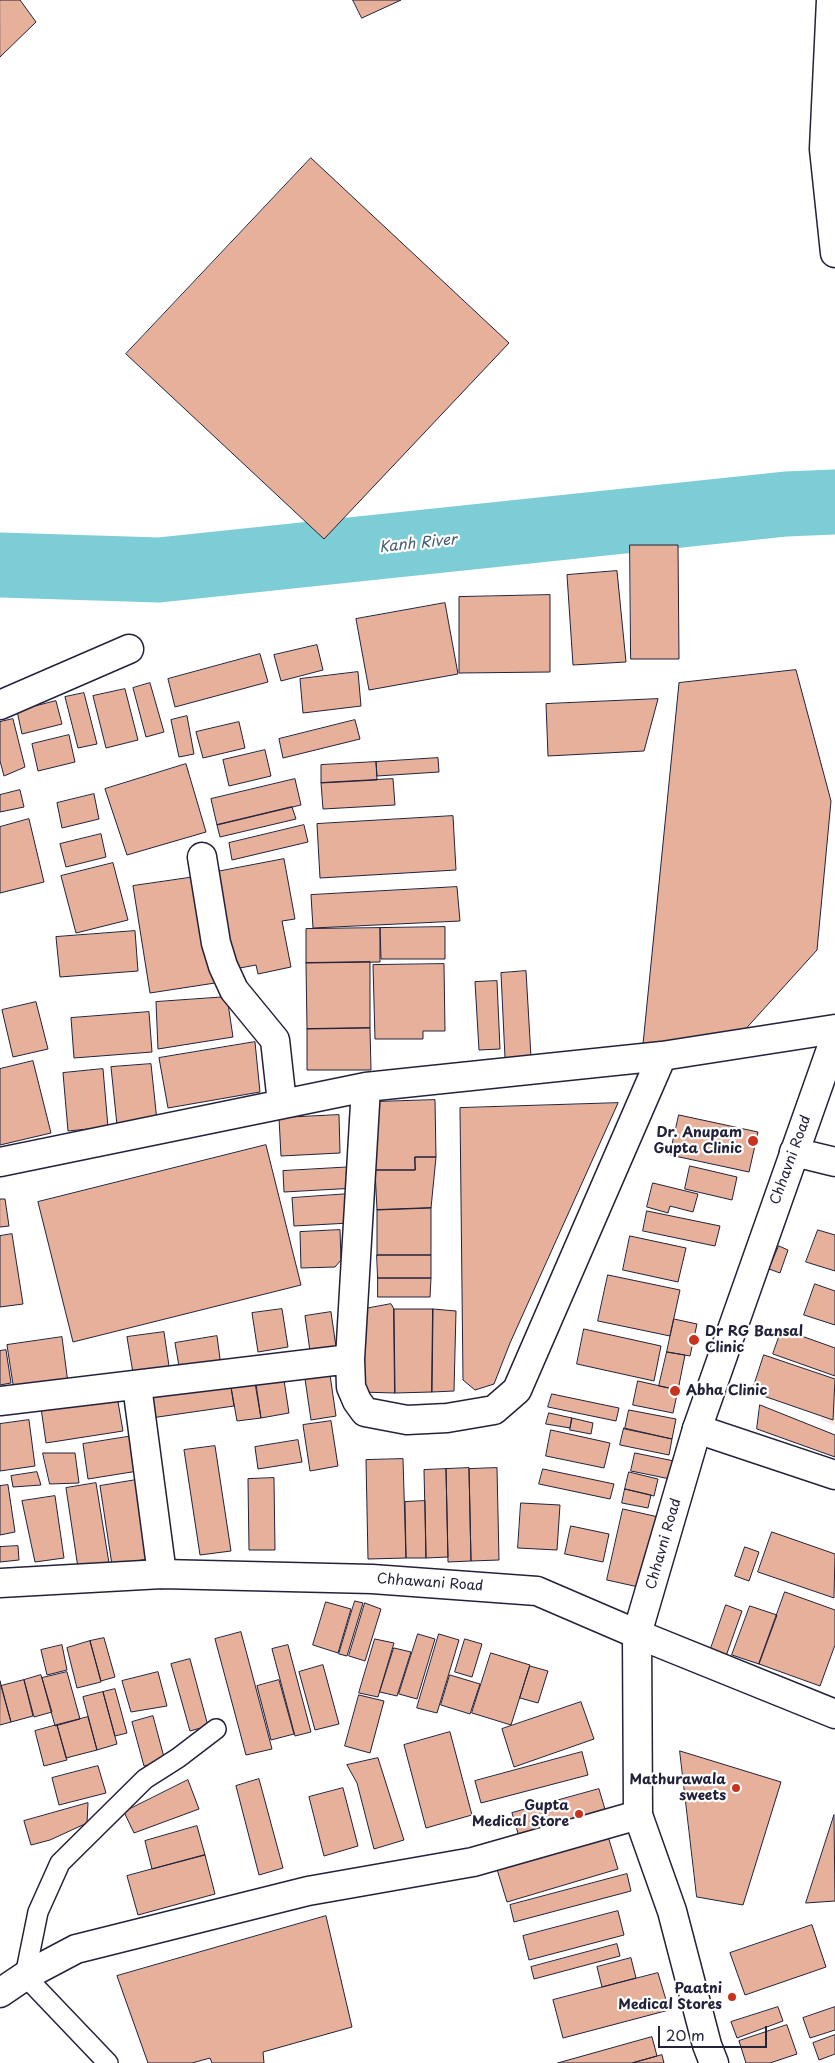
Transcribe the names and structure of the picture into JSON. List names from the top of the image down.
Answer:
{
  "streets": {
    "street": ["Chhavni Road", "Chhawani Road"]
  },
  "crossings": [
    ["Chhavni Road", "Chhawani Road"]
  ],
  "water": ["Kanh River"],
  "places": [
    "Dr. Anupam Gupta Clinic",
    "Dr RG Bansal Clinic",
    "Abha Clinic",
    "Mathurawala sweets",
    "Gupta Medical Store",
    "Paatni Medical Stores"
  ],
  "scale_bar": "20 m"
}
